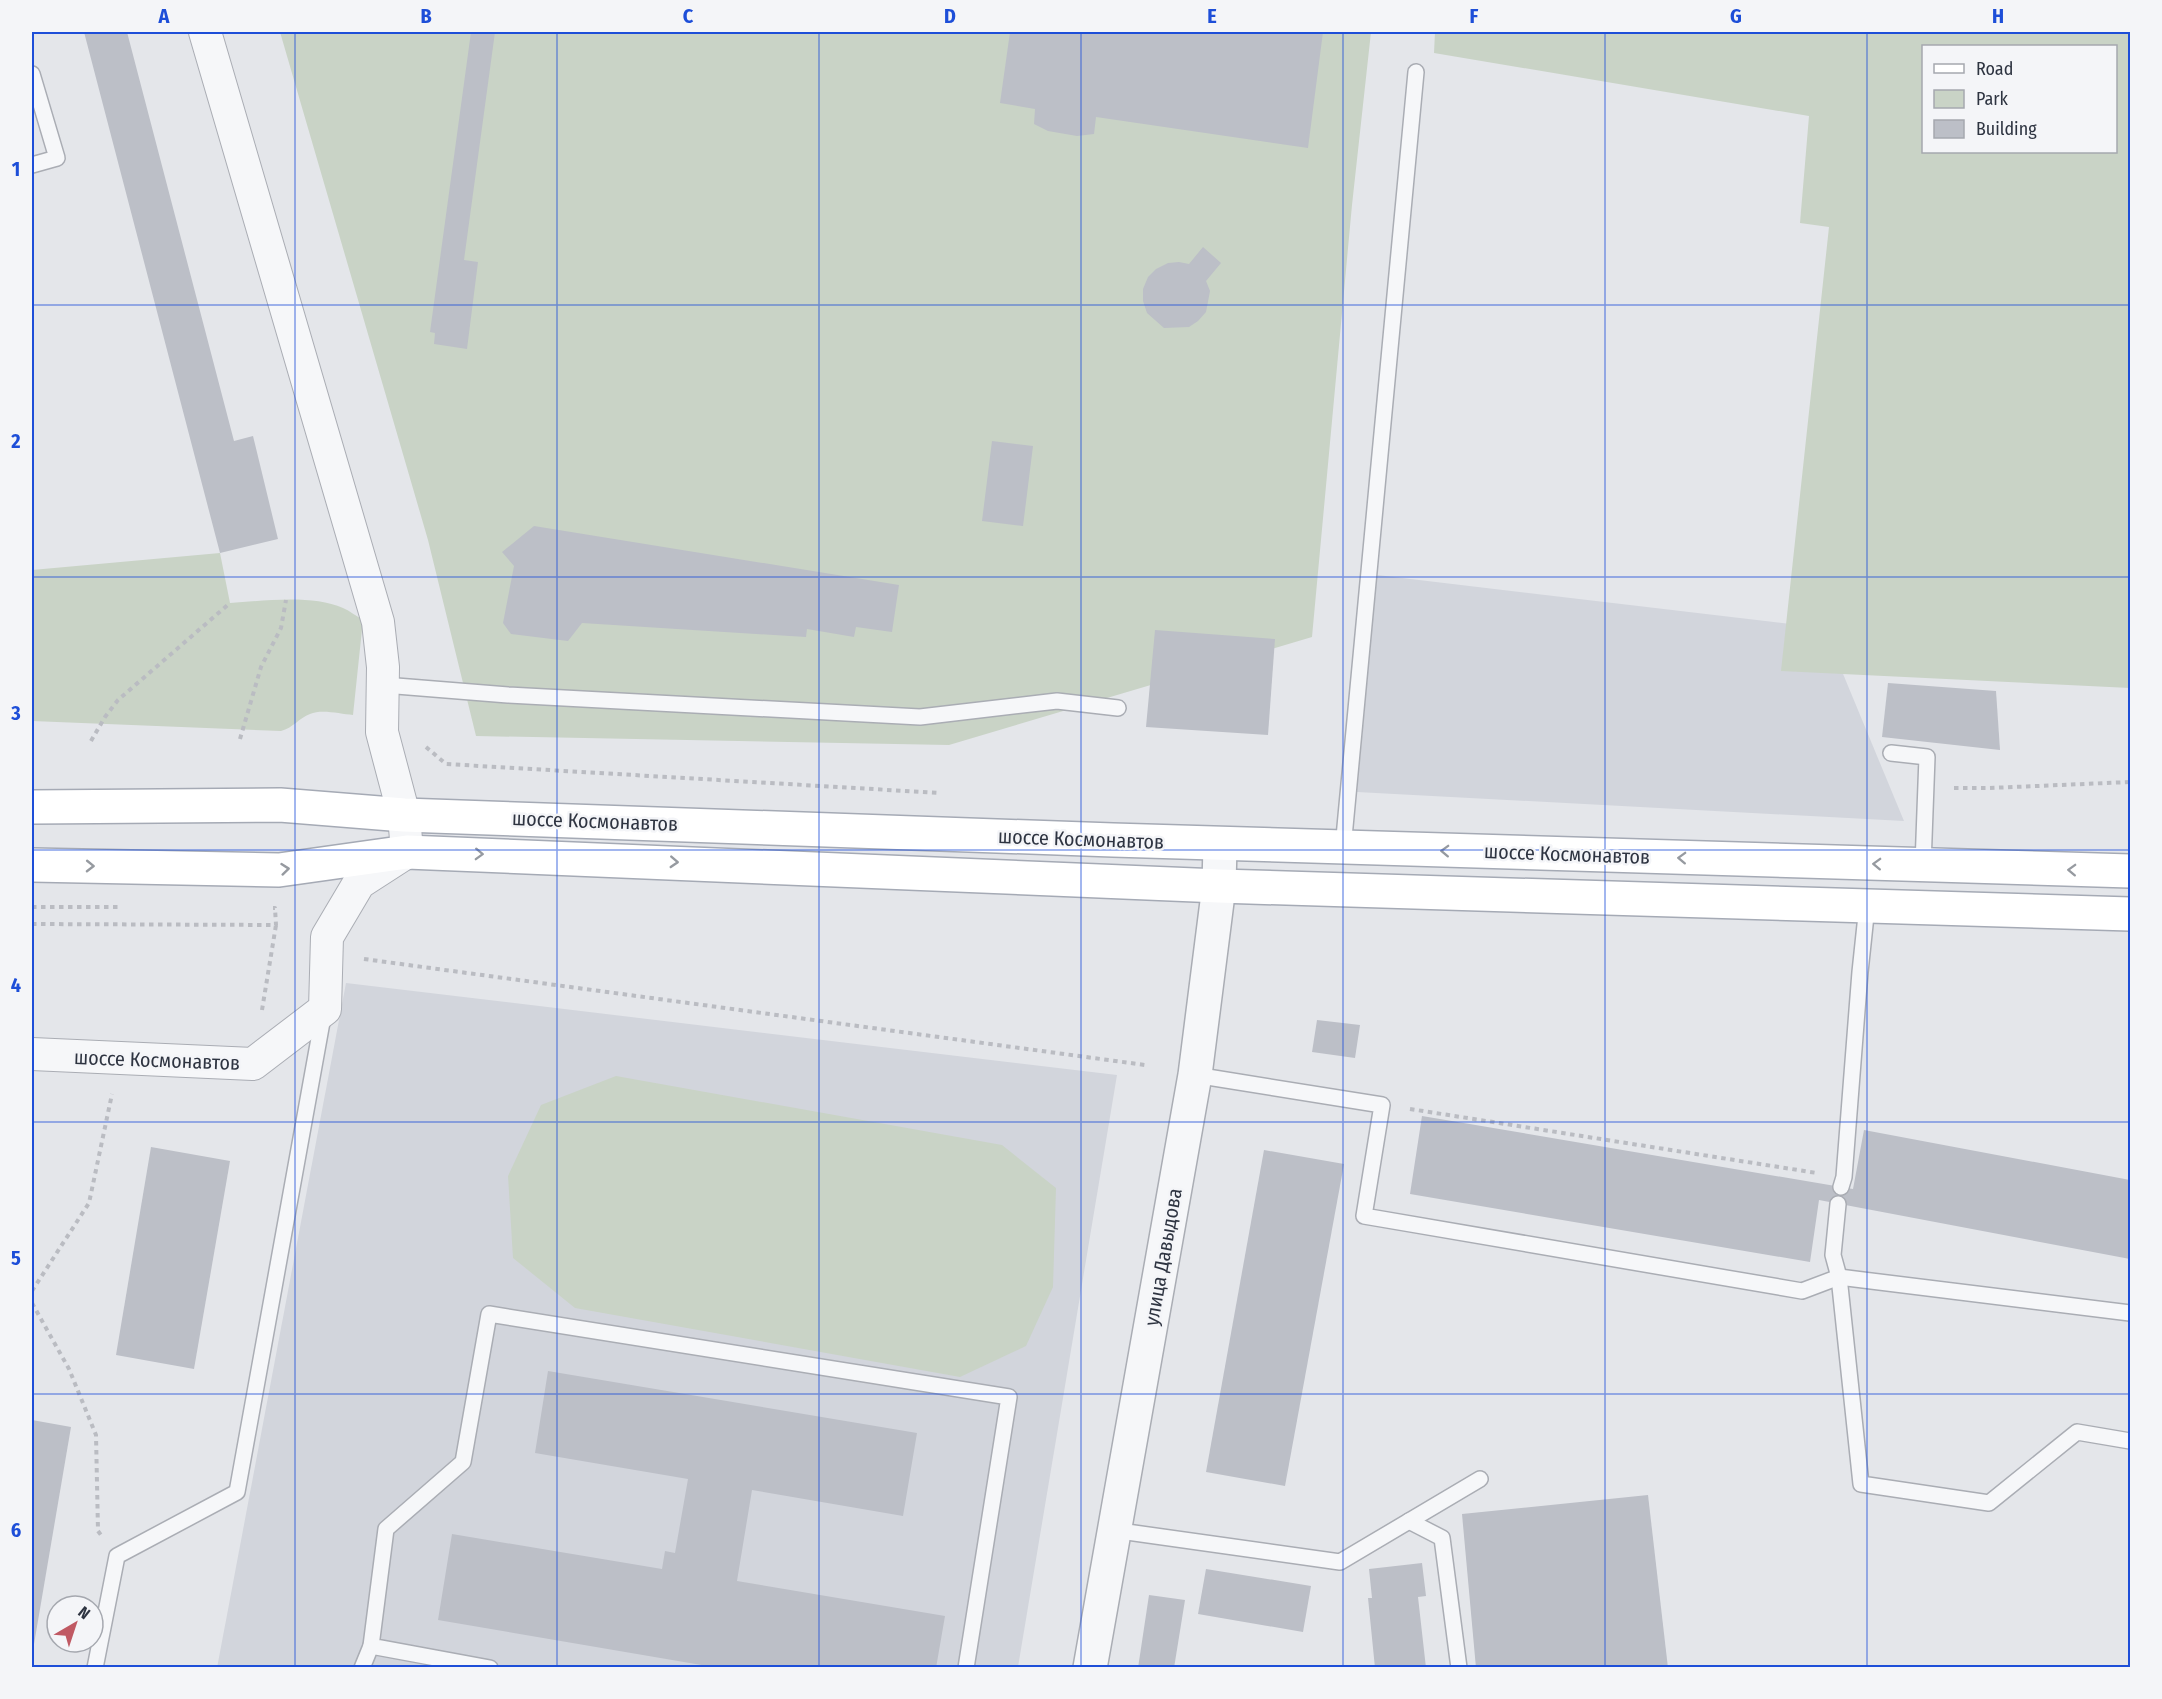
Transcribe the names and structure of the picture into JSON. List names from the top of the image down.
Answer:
{
  "streets": {
    "main road": ["шоссе Космонавтов"],
    "street": ["улица Давыдова"]
  },
  "crossings": [
    ["шоссе Космонавтов", "улица Давыдова"]
  ],
  "legend": ["Road", "Park", "Building"],
  "north": "top right",
  "grid": {
    "columns": [
      "A",
      "B",
      "C",
      "D",
      "E",
      "F",
      "G",
      "H"
    ],
    "rows": [
      "1",
      "2",
      "3",
      "4",
      "5",
      "6"
    ]
  }
}
